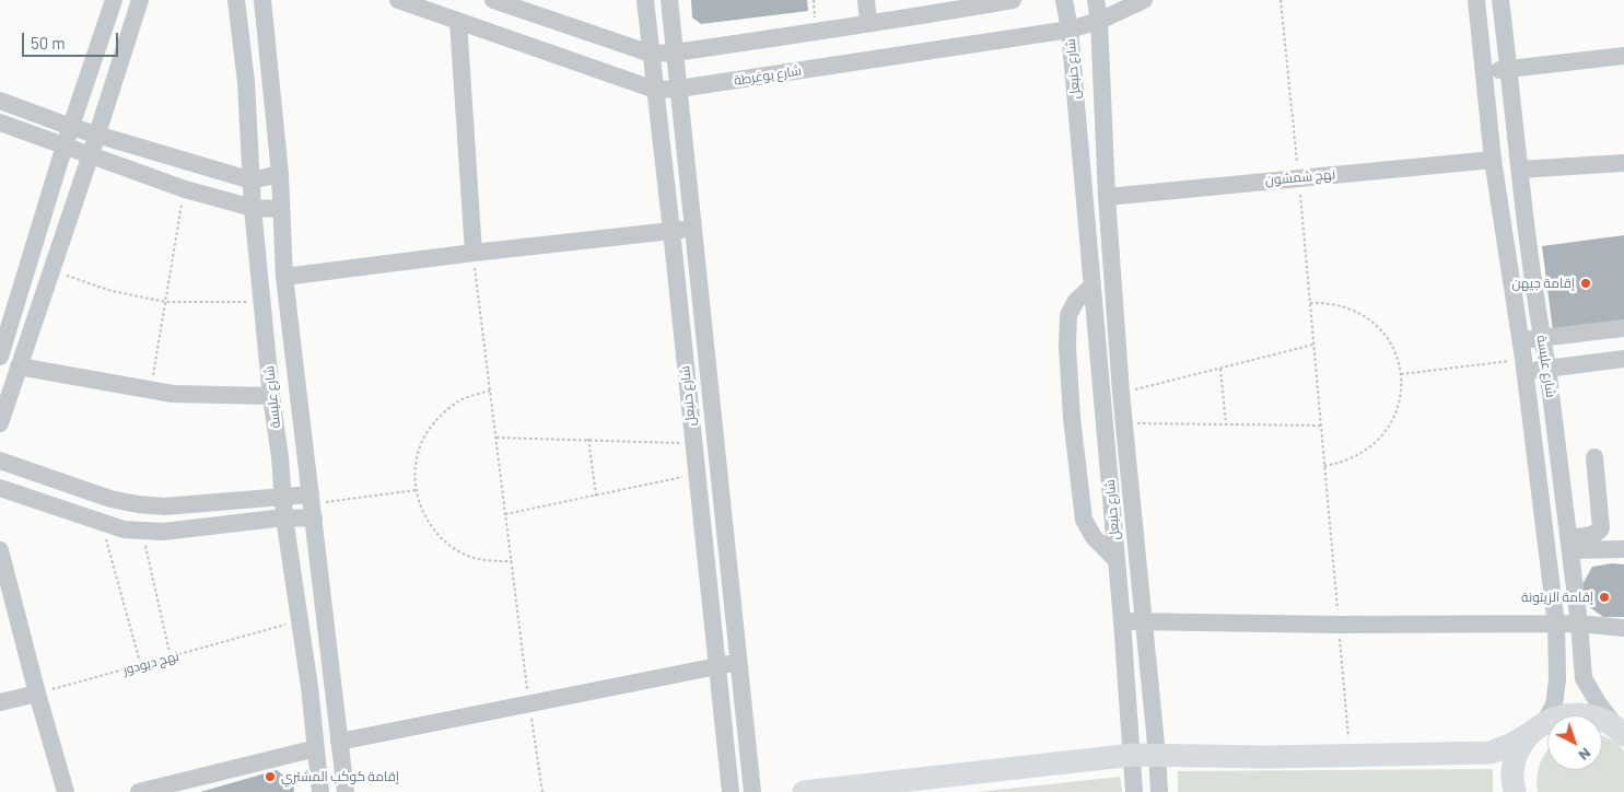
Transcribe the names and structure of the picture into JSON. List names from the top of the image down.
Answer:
{
  "streets": {
    "street": [
      "شارع حنبعل",
      "شارع يوغرطة",
      "نهج شمشون",
      "شارع عليسة"
    ],
    "path": ["نهج ديودور"]
  },
  "crossings": [
    ["شارع حنبعل", "شارع يوغرطة"],
    ["شارع حنبعل", "نهج شمشون"],
    ["نهج شمشون", "شارع عليسة"],
    ["شارع عليسة", "نهج ديودور"]
  ],
  "places": ["إقامة جيهن", "إقامة الزيتونة", "إقامة كوكب المشتري"],
  "scale_bar": "50 m",
  "north": "bottom right"
}
